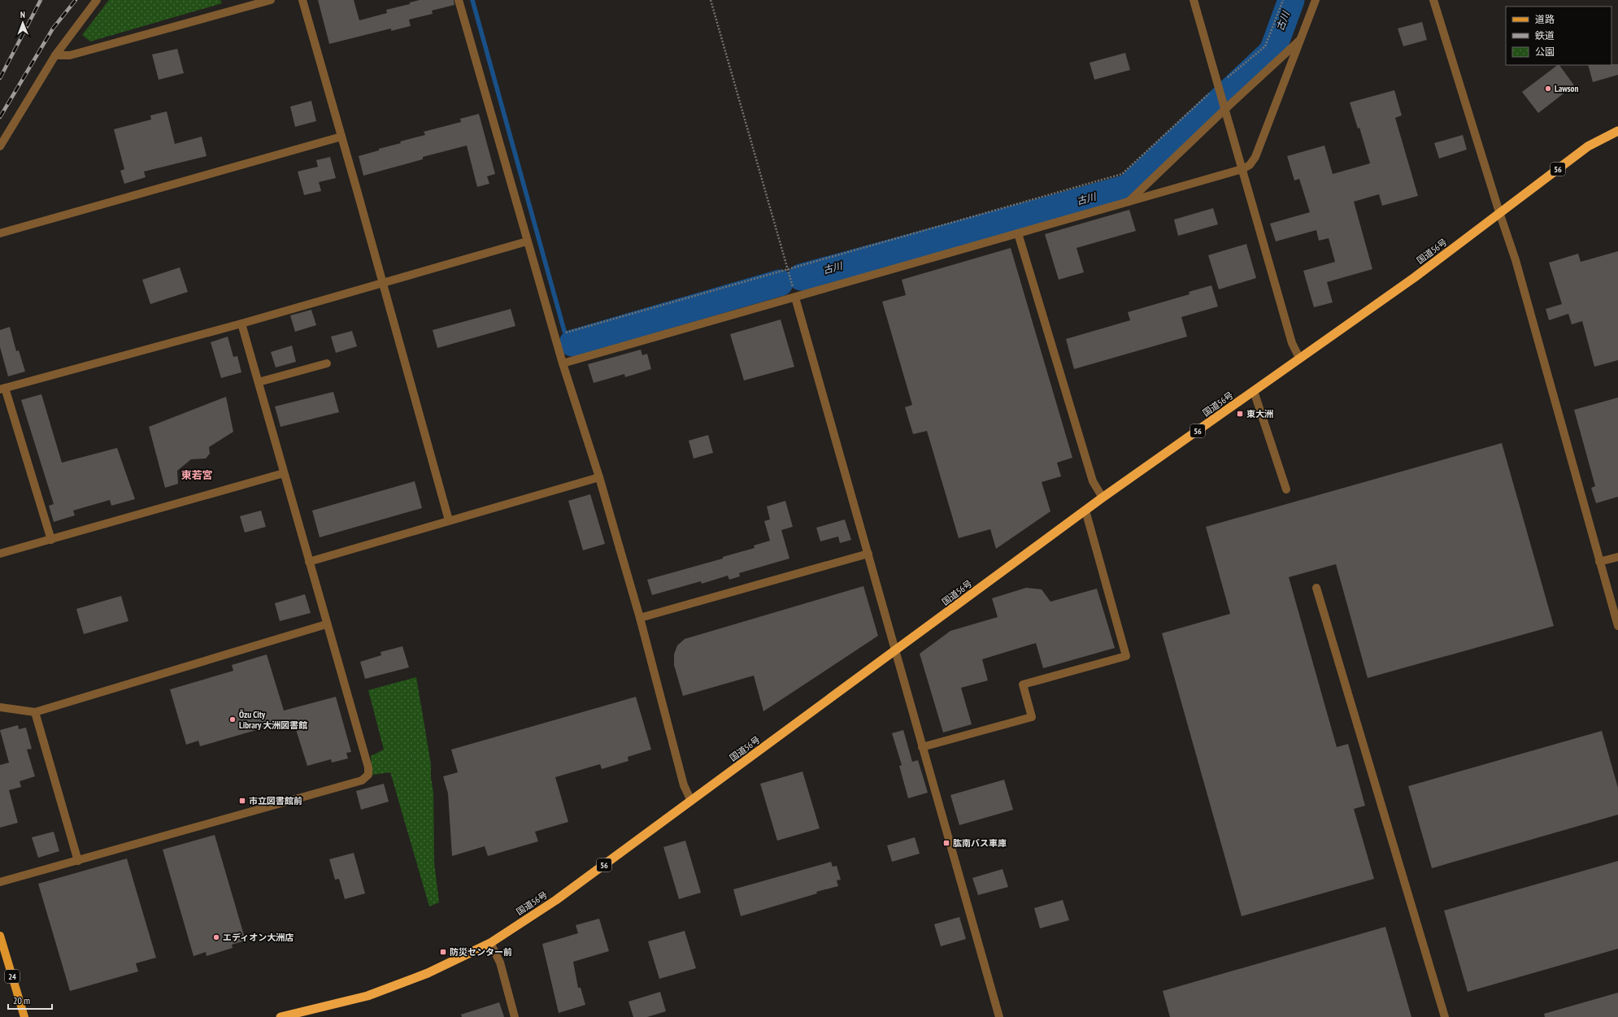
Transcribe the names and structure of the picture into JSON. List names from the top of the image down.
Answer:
{
  "streets": {
    "highway": ["56", "国道56号"],
    "main road": ["24"]
  },
  "districts": ["東若宮"],
  "water": ["古川"],
  "places": {
    "other": ["Lawson", "Ōzu City Library 大洲図書館", "エディオン大洲店"],
    "transit": [
      "東大洲",
      "市立図書館前",
      "肱南バス車庫",
      "防災センター前"
    ]
  },
  "legend": ["道路", "鉄道", "公園"],
  "scale_bar": "20 m",
  "north": "top"
}
